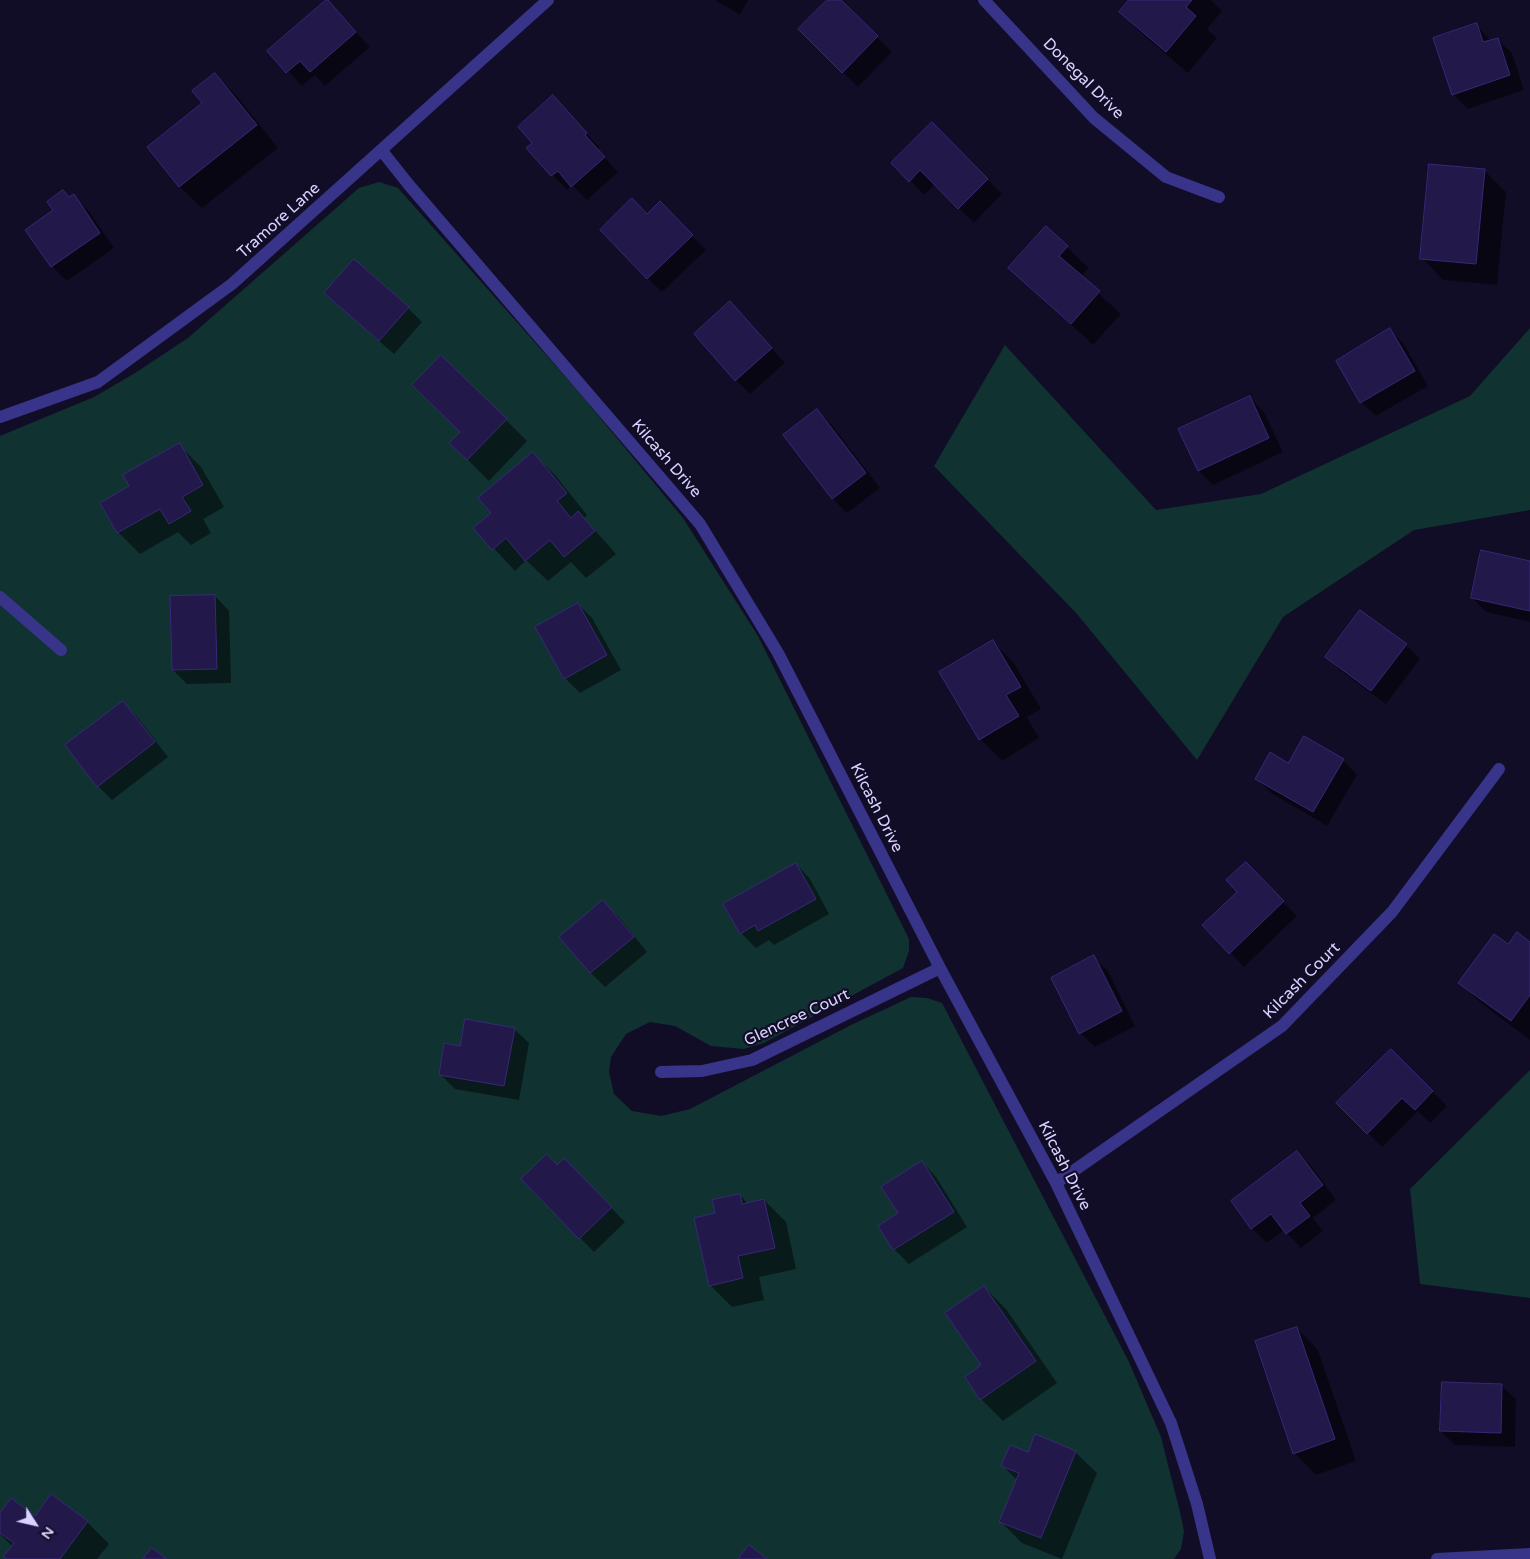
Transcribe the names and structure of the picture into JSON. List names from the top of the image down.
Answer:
{
  "streets": {
    "street": [
      "Donegal Drive",
      "Tramore Lane",
      "Kilcash Drive",
      "Kilcash Court",
      "Glencree Court"
    ]
  },
  "crossings": [
    ["Tramore Lane", "Kilcash Drive"],
    ["Kilcash Drive", "Kilcash Court"],
    ["Kilcash Drive", "Glencree Court"]
  ],
  "north": "bottom right"
}
